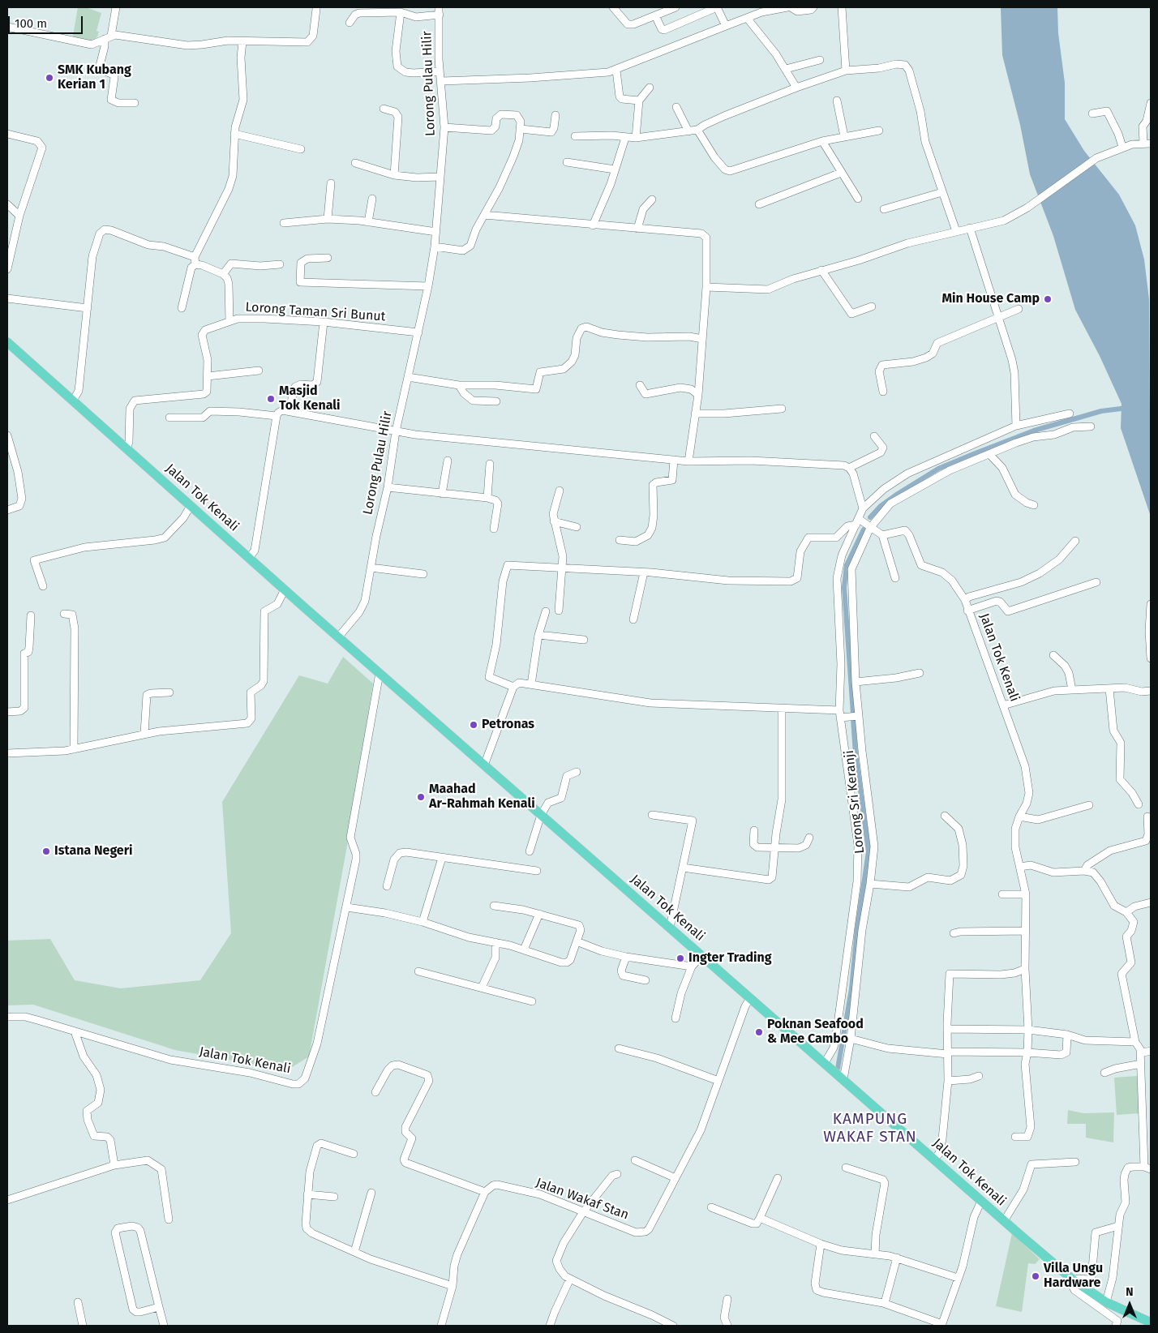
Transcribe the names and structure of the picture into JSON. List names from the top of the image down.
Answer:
{
  "streets": {
    "main road": ["Jalan Tok Kenali"],
    "street": [
      "Lorong Pulau Hilir",
      "Lorong Taman Sri Bunut",
      "Lorong Sri Keranji",
      "Jalan Wakaf Stan"
    ]
  },
  "crossings": [
    ["Lorong Pulau Hilir", "Lorong Taman Sri Bunut"],
    ["Lorong Pulau Hilir", "Jalan Tok Kenali"],
    ["Lorong Taman Sri Bunut", "Jalan Tok Kenali"],
    ["Jalan Tok Kenali", "Lorong Sri Keranji"],
    ["Jalan Tok Kenali", "Jalan Wakaf Stan"]
  ],
  "districts": ["KAMPUNG WAKAF STAN"],
  "places": [
    "SMK Kubang Kerian 1",
    "Min House Camp",
    "Masjid Tok Kenali",
    "Petronas",
    "Maahad Ar-Rahmah Kenali",
    "Istana Negeri",
    "Ingter Trading",
    "Poknan Seafood & Mee Cambo",
    "Villa Ungu Hardware"
  ],
  "scale_bar": "100 m",
  "north": "top"
}
